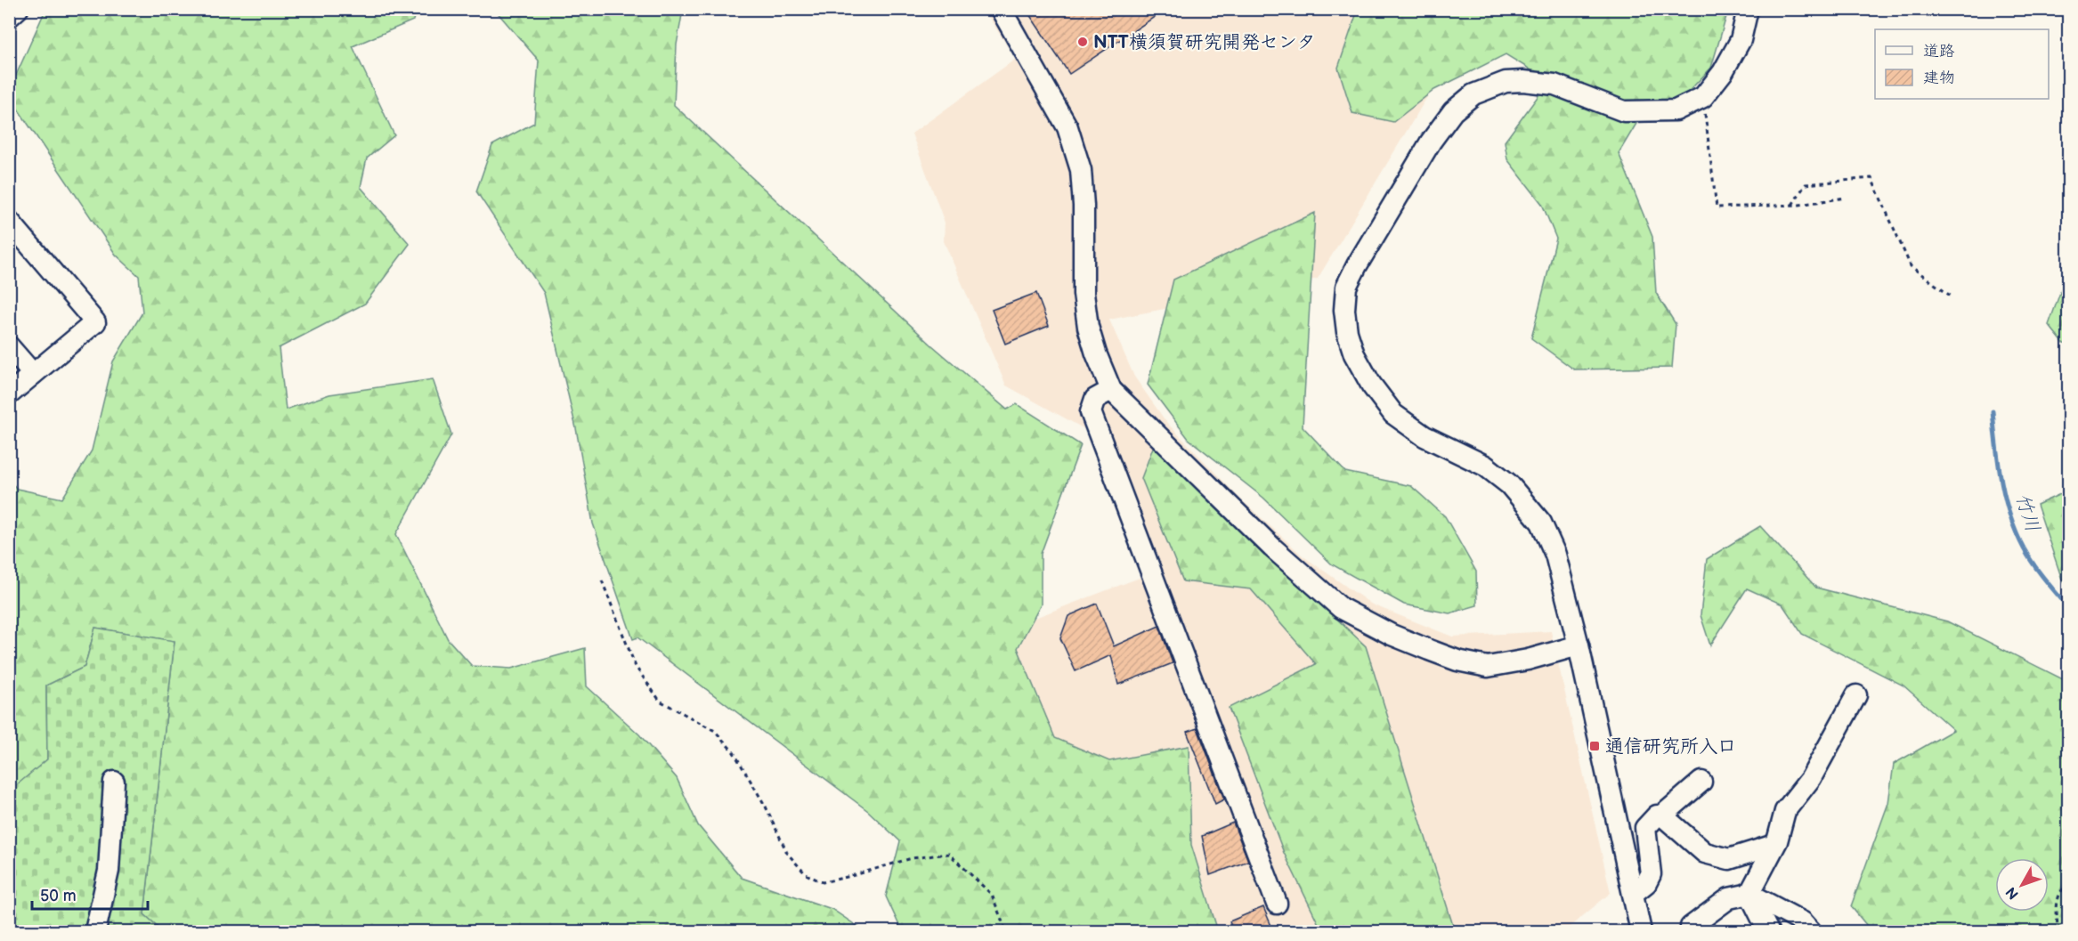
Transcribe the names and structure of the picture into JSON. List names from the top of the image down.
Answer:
{
  "water": ["竹川"],
  "places": {
    "other": ["NTT横須賀研究開発センタ"],
    "transit": ["通信研究所入口"]
  },
  "legend": ["道路", "建物"],
  "scale_bar": "50 m",
  "north": "bottom left"
}
